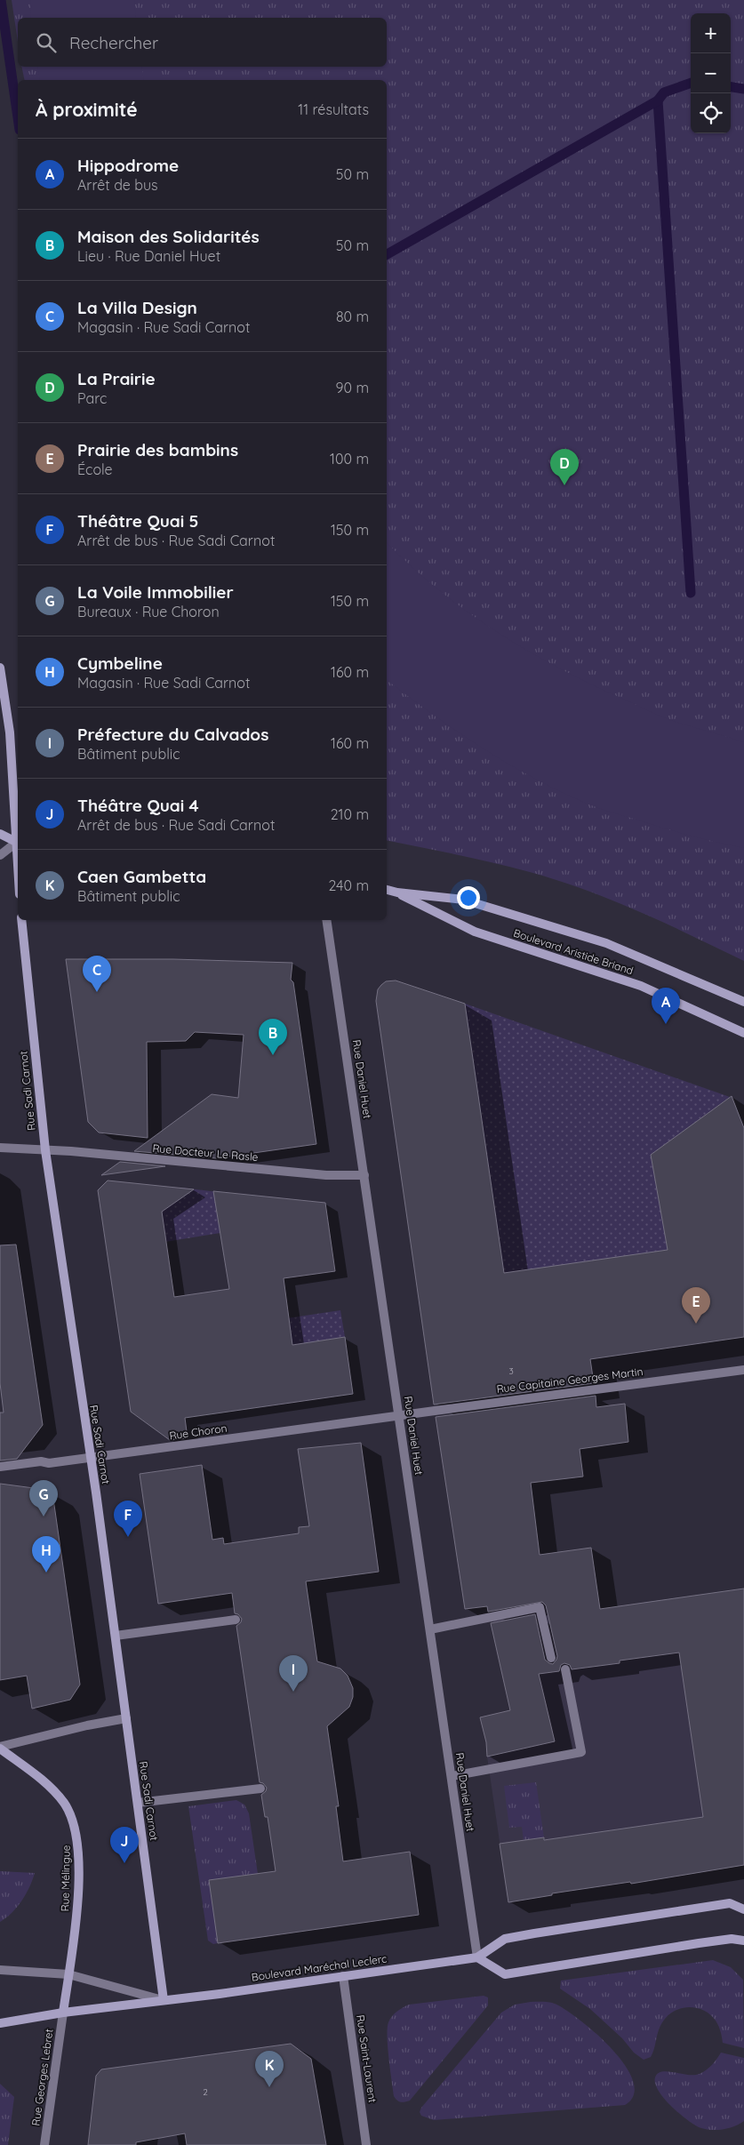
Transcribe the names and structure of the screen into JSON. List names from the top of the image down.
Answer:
{
  "streets": {
    "main road": [
      "Boulevard Aristide Briand",
      "Rue Sadi Carnot",
      "Rue Mélingue",
      "Boulevard Maréchal Leclerc"
    ],
    "street": [
      "Rue Daniel Huet",
      "Rue Docteur Le Rasle",
      "Rue Capitaine Georges Martin",
      "Rue Choron",
      "Rue Saint-Laurent",
      "Rue Georges Lebret"
    ]
  },
  "crossings": [
    ["Rue Daniel Huet", "Rue Docteur Le Rasle"],
    ["Rue Daniel Huet", "Rue Capitaine Georges Martin"],
    ["Rue Daniel Huet", "Rue Choron"],
    ["Rue Daniel Huet", "Boulevard Maréchal Leclerc"],
    ["Rue Sadi Carnot", "Rue Docteur Le Rasle"],
    ["Rue Sadi Carnot", "Rue Choron"],
    ["Rue Sadi Carnot", "Boulevard Maréchal Leclerc"],
    ["Rue Capitaine Georges Martin", "Rue Choron"],
    ["Rue Mélingue", "Boulevard Maréchal Leclerc"],
    ["Rue Mélingue", "Rue Georges Lebret"],
    ["Boulevard Maréchal Leclerc", "Rue Saint-Laurent"],
    ["Boulevard Maréchal Leclerc", "Rue Georges Lebret"]
  ],
  "house_numbers": ["3", "2"],
  "page": {
    "map_buttons": ["+", "−"],
    "search": "Rechercher",
    "heading": ["À proximité", "11 résultats"],
    "list": [
      {
        "mark": "A",
        "name": "Hippodrome",
        "note": "Arrêt de bus",
        "value": "50 m"
      },
      {
        "mark": "B",
        "name": "Maison des Solidarités",
        "note": "Lieu · Rue Daniel Huet",
        "value": "50 m"
      },
      {
        "mark": "C",
        "name": "La Villa Design",
        "note": "Magasin · Rue Sadi Carnot",
        "value": "80 m"
      },
      {
        "mark": "D",
        "name": "La Prairie",
        "note": "Parc",
        "value": "90 m"
      },
      {
        "mark": "E",
        "name": "Prairie des bambins",
        "note": "École",
        "value": "100 m"
      },
      {
        "mark": "F",
        "name": "Théâtre Quai 5",
        "note": "Arrêt de bus · Rue Sadi Carnot",
        "value": "150 m"
      },
      {
        "mark": "G",
        "name": "La Voile Immobilier",
        "note": "Bureaux · Rue Choron",
        "value": "150 m"
      },
      {
        "mark": "H",
        "name": "Cymbeline",
        "note": "Magasin · Rue Sadi Carnot",
        "value": "160 m"
      },
      {
        "mark": "I",
        "name": "Préfecture du Calvados",
        "note": "Bâtiment public",
        "value": "160 m"
      },
      {
        "mark": "J",
        "name": "Théâtre Quai 4",
        "note": "Arrêt de bus · Rue Sadi Carnot",
        "value": "210 m"
      },
      {
        "mark": "K",
        "name": "Caen Gambetta",
        "note": "Bâtiment public",
        "value": "240 m"
      }
    ],
    "pins": [
      "D",
      "C",
      "A",
      "B",
      "E",
      "G",
      "F",
      "H",
      "I",
      "J",
      "K"
    ]
  }
}
